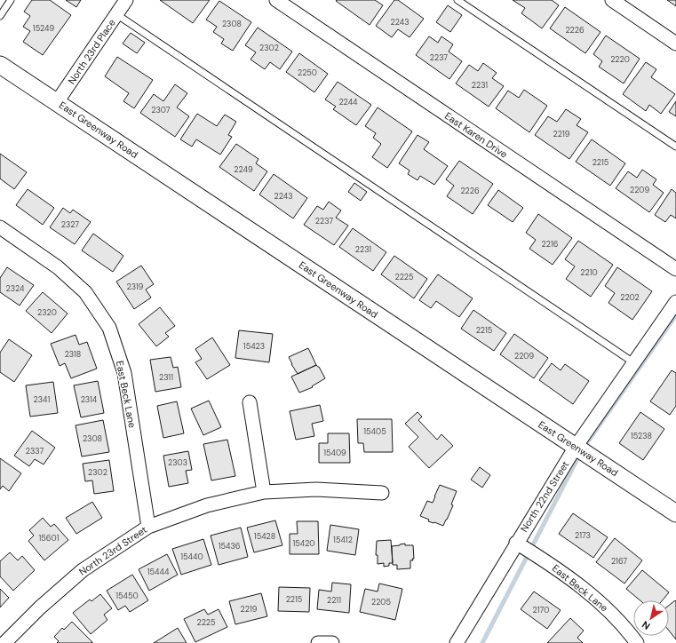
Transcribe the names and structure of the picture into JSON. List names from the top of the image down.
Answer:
{
  "streets": {
    "street": [
      "North 23rd Place",
      "East Greenway Road",
      "East Karen Drive",
      "East Beck Lane",
      "North 22nd Street",
      "North 23rd Street"
    ]
  },
  "crossings": [
    ["North 23rd Place", "East Greenway Road"],
    ["East Greenway Road", "North 22nd Street"],
    ["East Beck Lane", "North 22nd Street"],
    ["East Beck Lane", "North 23rd Street"]
  ],
  "house_numbers": [
    "2243",
    "2308",
    "15249",
    "2226",
    "2302",
    "2237",
    "2220",
    "2250",
    "2231",
    "2244",
    "2307",
    "2219",
    "2215",
    "2249",
    "2209",
    "2226",
    "2243",
    "2237",
    "2327",
    "2216",
    "2231",
    "2210",
    "2225",
    "2319",
    "2324",
    "2202",
    "2320",
    "2215",
    "15423",
    "2318",
    "2209",
    "2311",
    "2341",
    "2314",
    "15405",
    "15238",
    "2308",
    "2337",
    "15409",
    "2303",
    "2302",
    "2173",
    "15428",
    "15601",
    "15412",
    "15420",
    "15436",
    "15440",
    "2167",
    "15444",
    "15450",
    "2215",
    "2211",
    "2205",
    "2219",
    "2170",
    "2225"
  ],
  "north": "bottom left"
}
